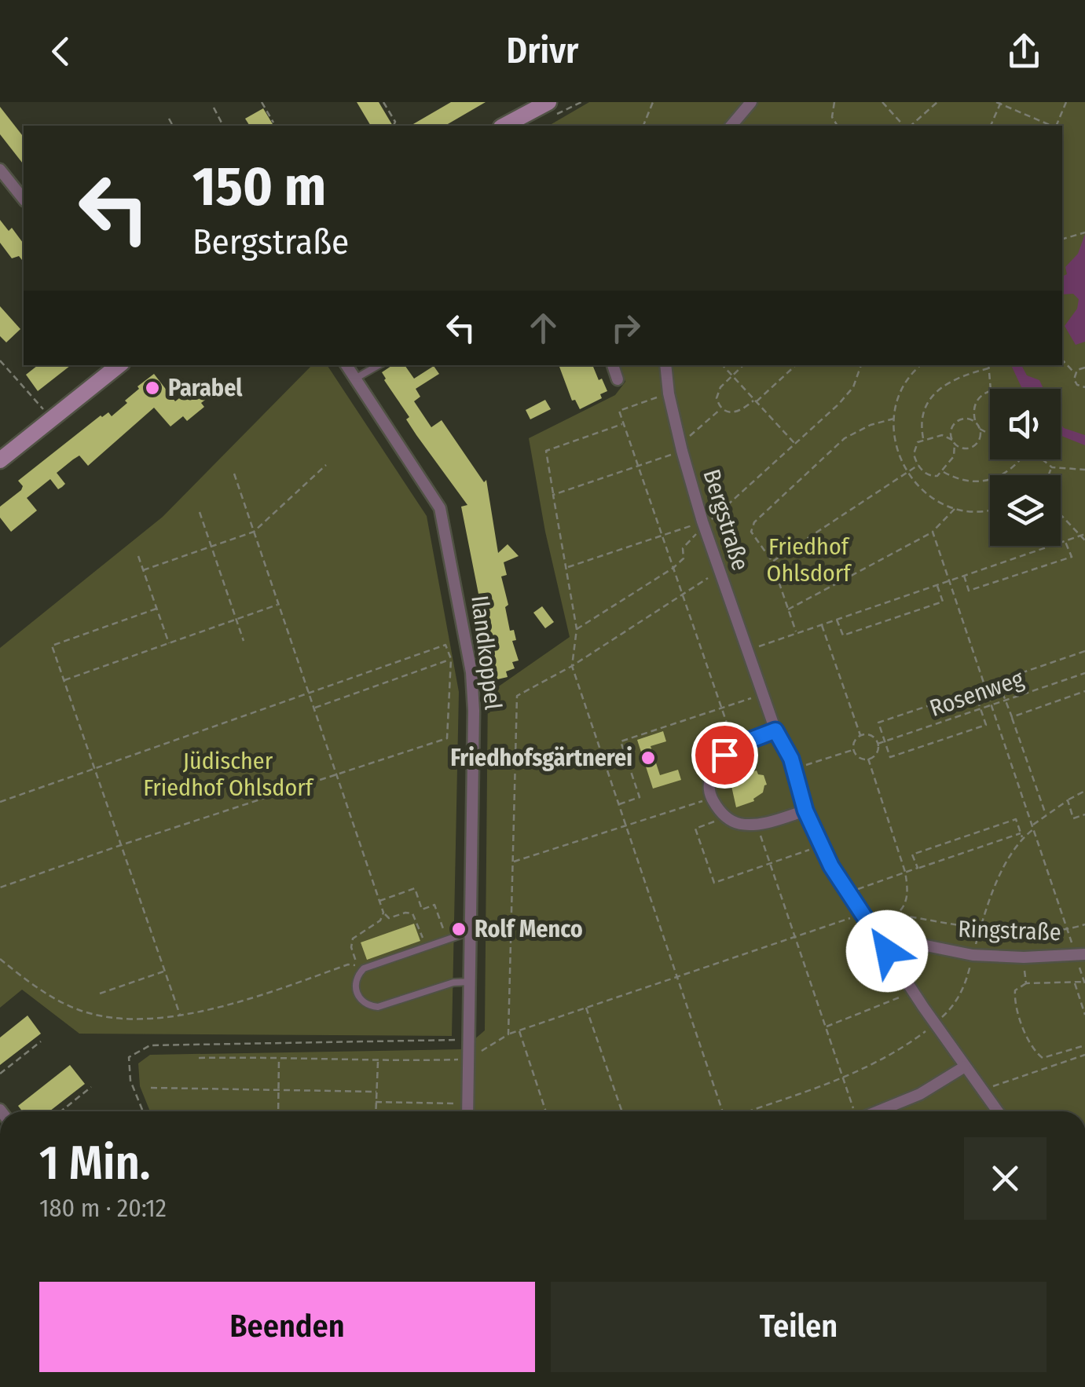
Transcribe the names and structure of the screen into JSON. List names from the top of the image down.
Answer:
{
  "streets": {
    "street": ["Bergstraße", "Ilandkoppel", "Ringstraße"],
    "path": ["Rosenweg"]
  },
  "crossings": [
    ["Bergstraße", "Ringstraße"]
  ],
  "parks": ["Friedhof Ohlsdorf", "Jüdischer Friedhof Ohlsdorf"],
  "places": ["Parabel", "Friedhofsgärtnerei", "Rolf Menco"],
  "page": {
    "header": "Drivr",
    "turn": ["150 m", "Bergstraße"],
    "heading": ["1 Min.", "180 m · 20:12"],
    "buttons": ["Beenden", "Teilen"]
  }
}
